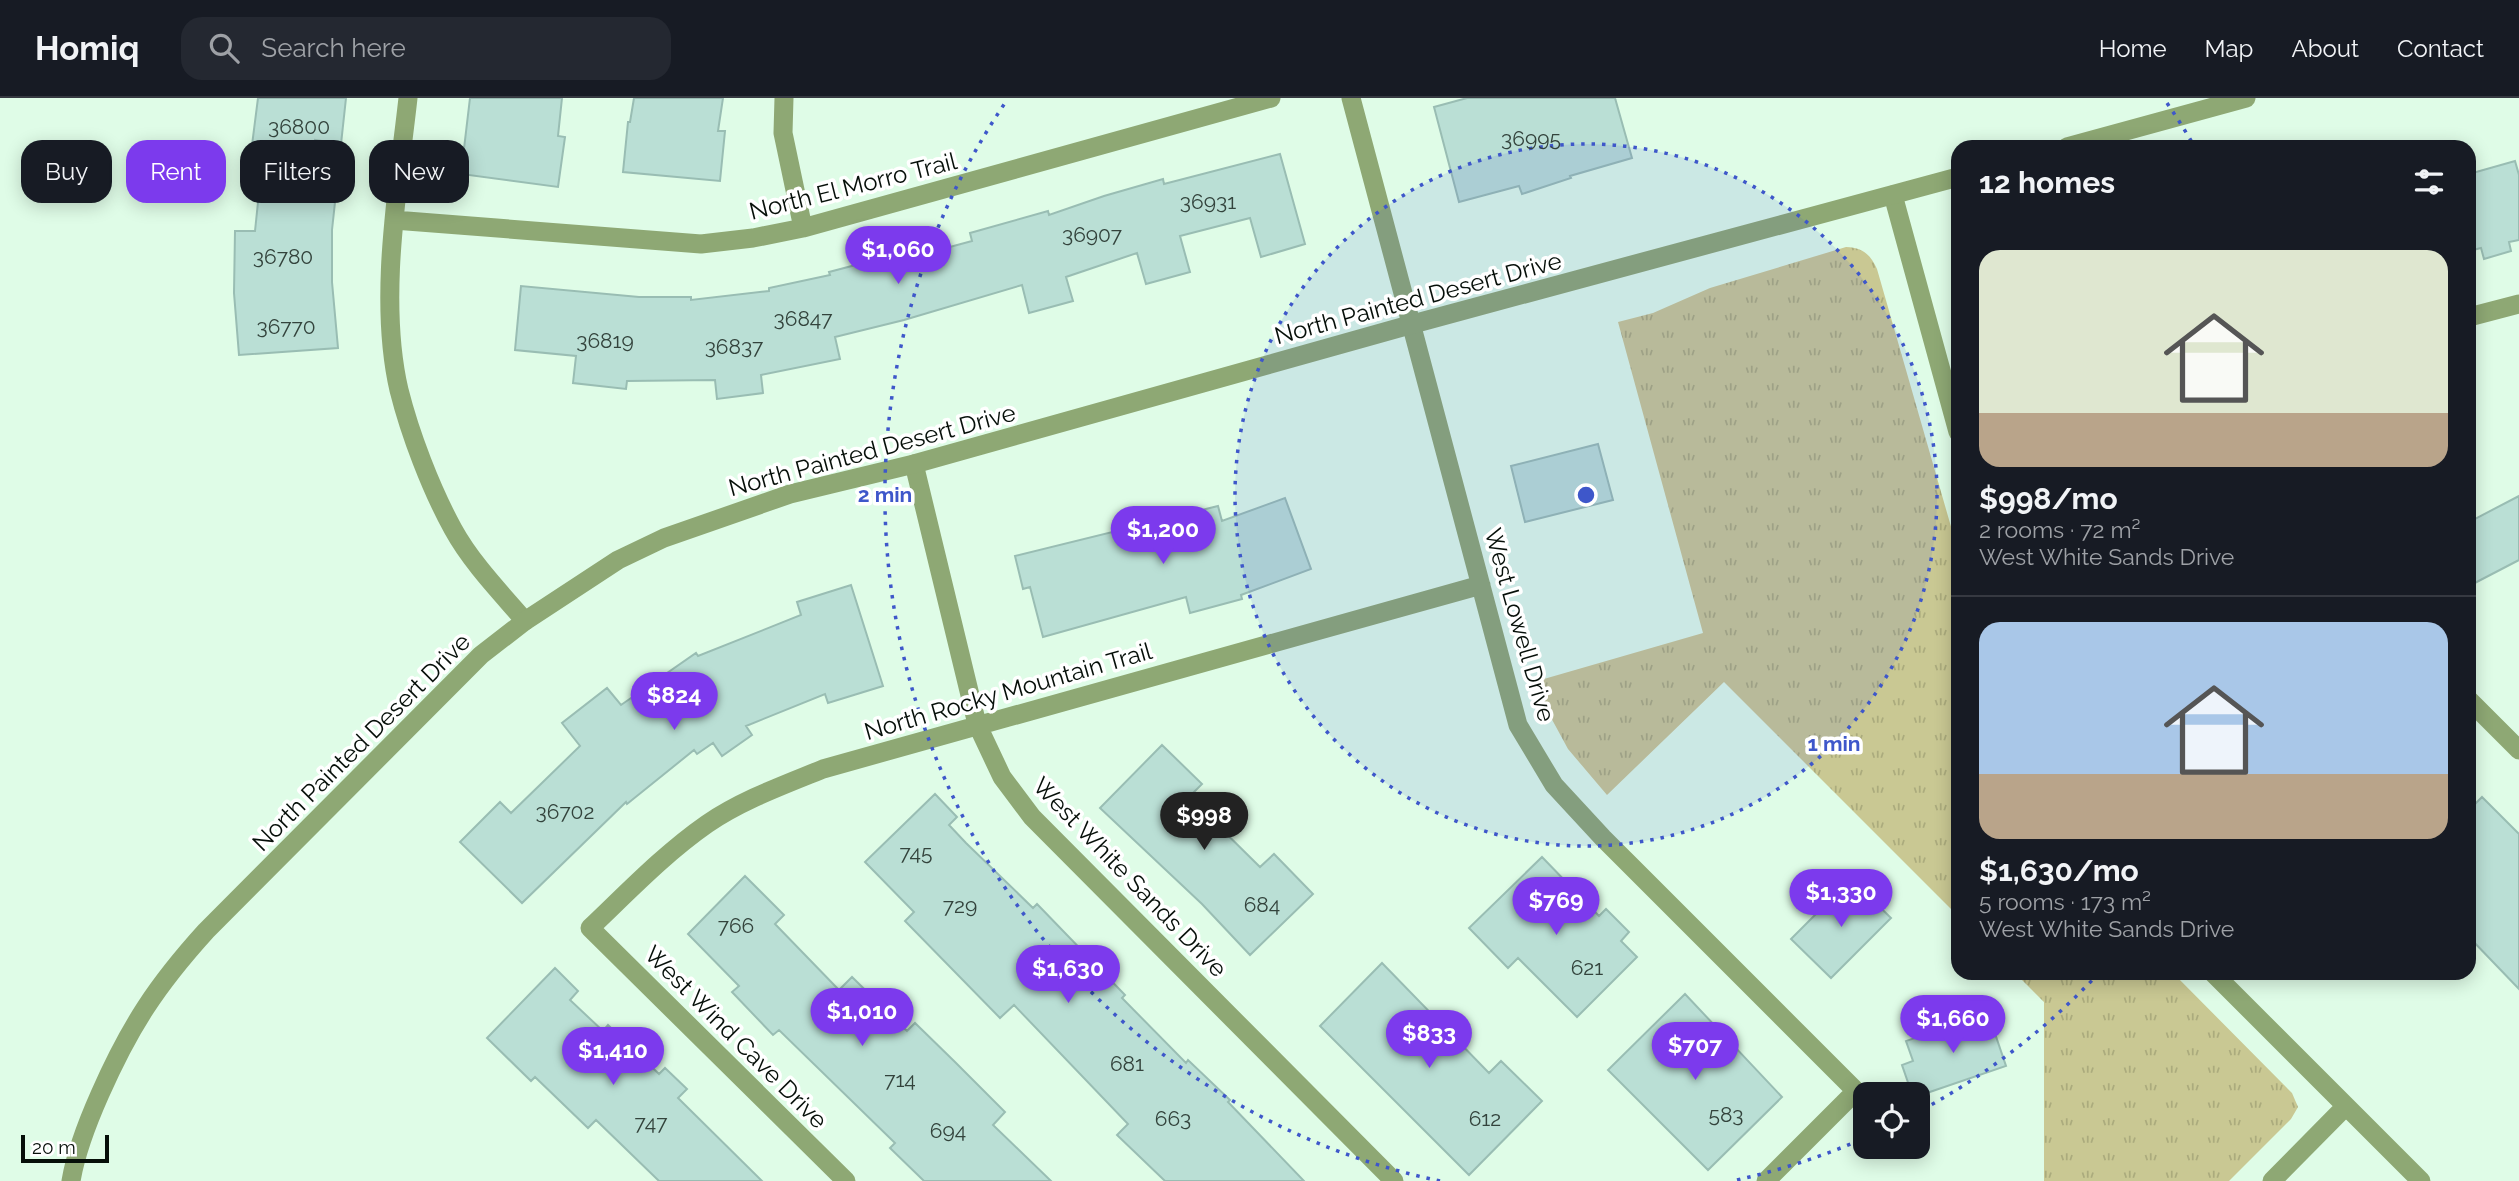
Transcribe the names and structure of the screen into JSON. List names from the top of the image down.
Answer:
{
  "streets": {
    "street": [
      "North El Morro Trail",
      "North Painted Desert Drive",
      "West Lowell Drive",
      "North Rocky Mountain Trail",
      "West White Sands Drive",
      "West Wind Cave Drive"
    ]
  },
  "crossings": [
    ["North Painted Desert Drive", "West Lowell Drive"],
    ["North Painted Desert Drive", "West White Sands Drive"],
    ["West Lowell Drive", "North Rocky Mountain Trail"],
    ["North Rocky Mountain Trail", "West White Sands Drive"],
    ["North Rocky Mountain Trail", "West Wind Cave Drive"]
  ],
  "house_numbers": [
    "36800",
    "36995",
    "36931",
    "36907",
    "36780",
    "36847",
    "36770",
    "36819",
    "36837",
    "36702",
    "745",
    "684",
    "729",
    "766",
    "621",
    "681",
    "714",
    "583",
    "663",
    "612",
    "747",
    "694"
  ],
  "scale_bar": "20 m",
  "page": {
    "header": "Homiq",
    "search": "Search here",
    "nav": [
      "Home",
      "Map",
      "About",
      "Contact"
    ],
    "chip": [
      "Buy",
      "Rent",
      "Filters",
      "New"
    ],
    "heading": "12 homes",
    "list": [
      {
        "name": "$998/mo",
        "note": "2 rooms · 72 m² · West White Sands Drive"
      },
      {
        "name": "$1,630/mo",
        "note": "5 rooms · 173 m² · West White Sands Drive"
      }
    ],
    "price": [
      "$1,060",
      "$1,200",
      "$824",
      "$998",
      "$1,330",
      "$769",
      "$1,630",
      "$1,010",
      "$1,660",
      "$833",
      "$707",
      "$1,410"
    ],
    "scale": "20 m"
  },
  "rings": ["2 min", "1 min"]
}
